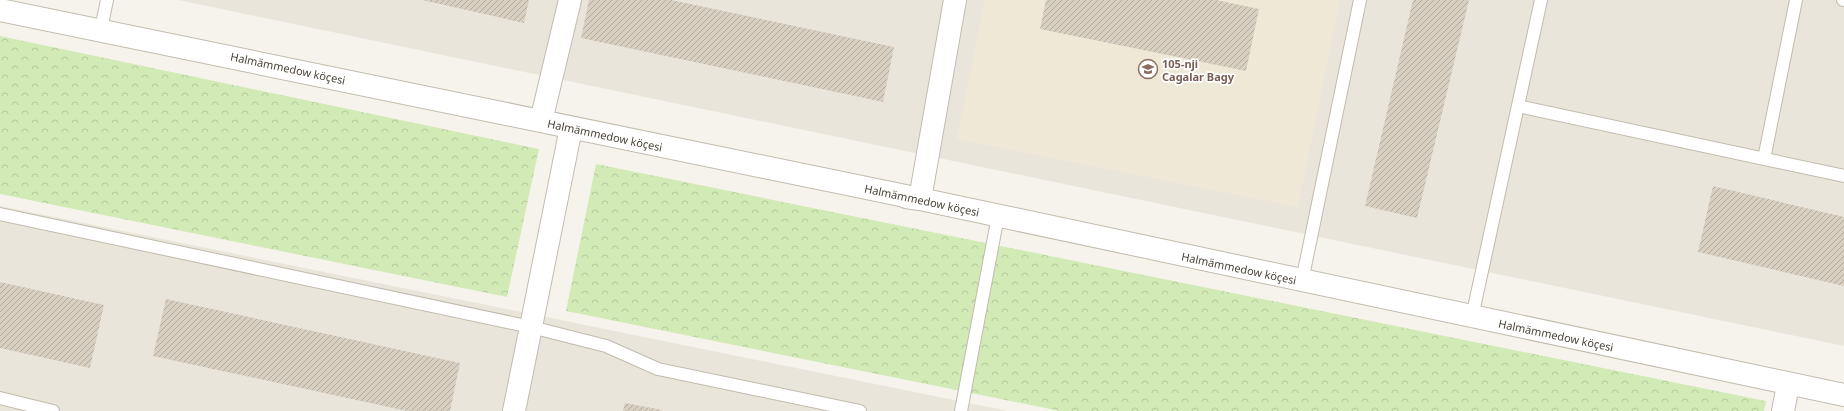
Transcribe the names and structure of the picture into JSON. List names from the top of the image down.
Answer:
{
  "streets": {
    "street": ["Halmämmedow köçesi"]
  },
  "places": {
    "school or university": ["105-nji Cagalar Bagy"]
  }
}
